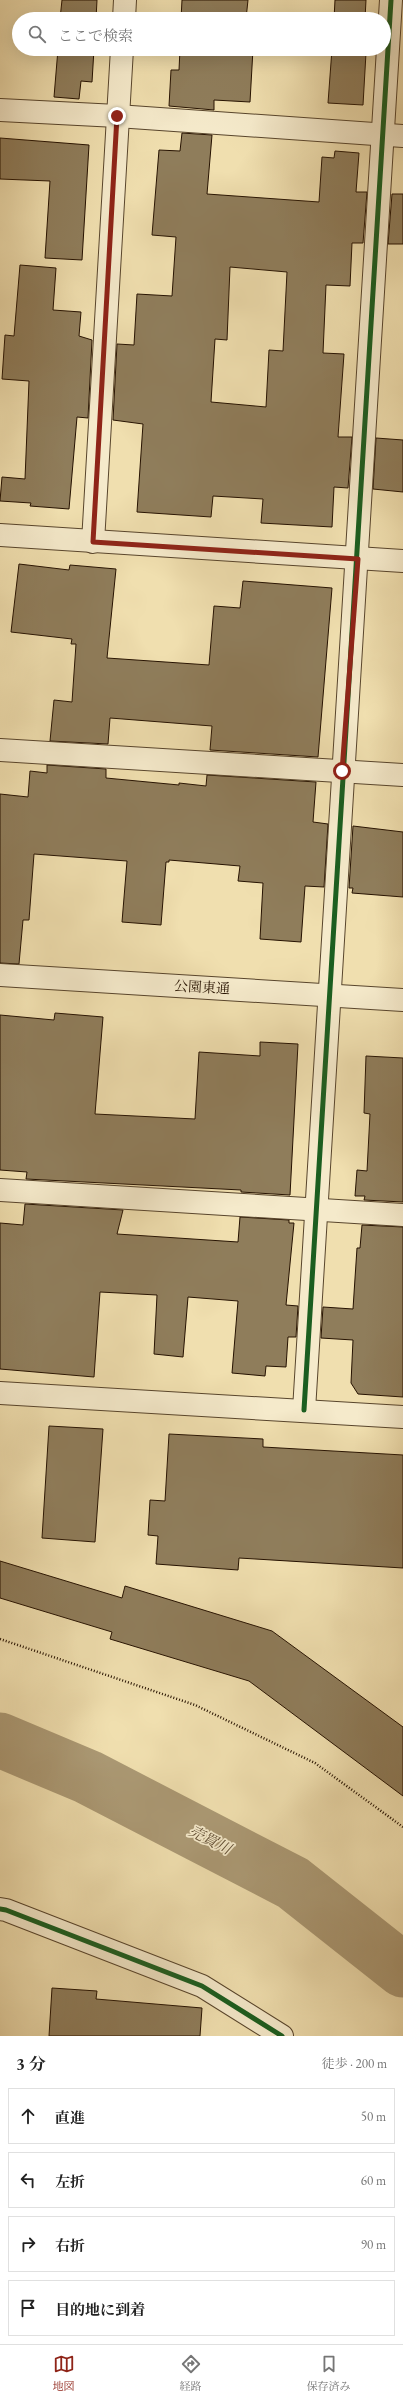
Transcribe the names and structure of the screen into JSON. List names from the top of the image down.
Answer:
{
  "streets": {
    "street": ["公園東通"]
  },
  "water": ["売買川"],
  "page": {
    "search": "ここで検索",
    "heading": ["3 分", "徒歩 · 200 m"],
    "list": [
      ["直進", "50 m"],
      ["左折", "60 m"],
      ["右折", "90 m"],
      "目的地に到着"
    ],
    "nav": ["地図", "経路", "保存済み"]
  }
}
